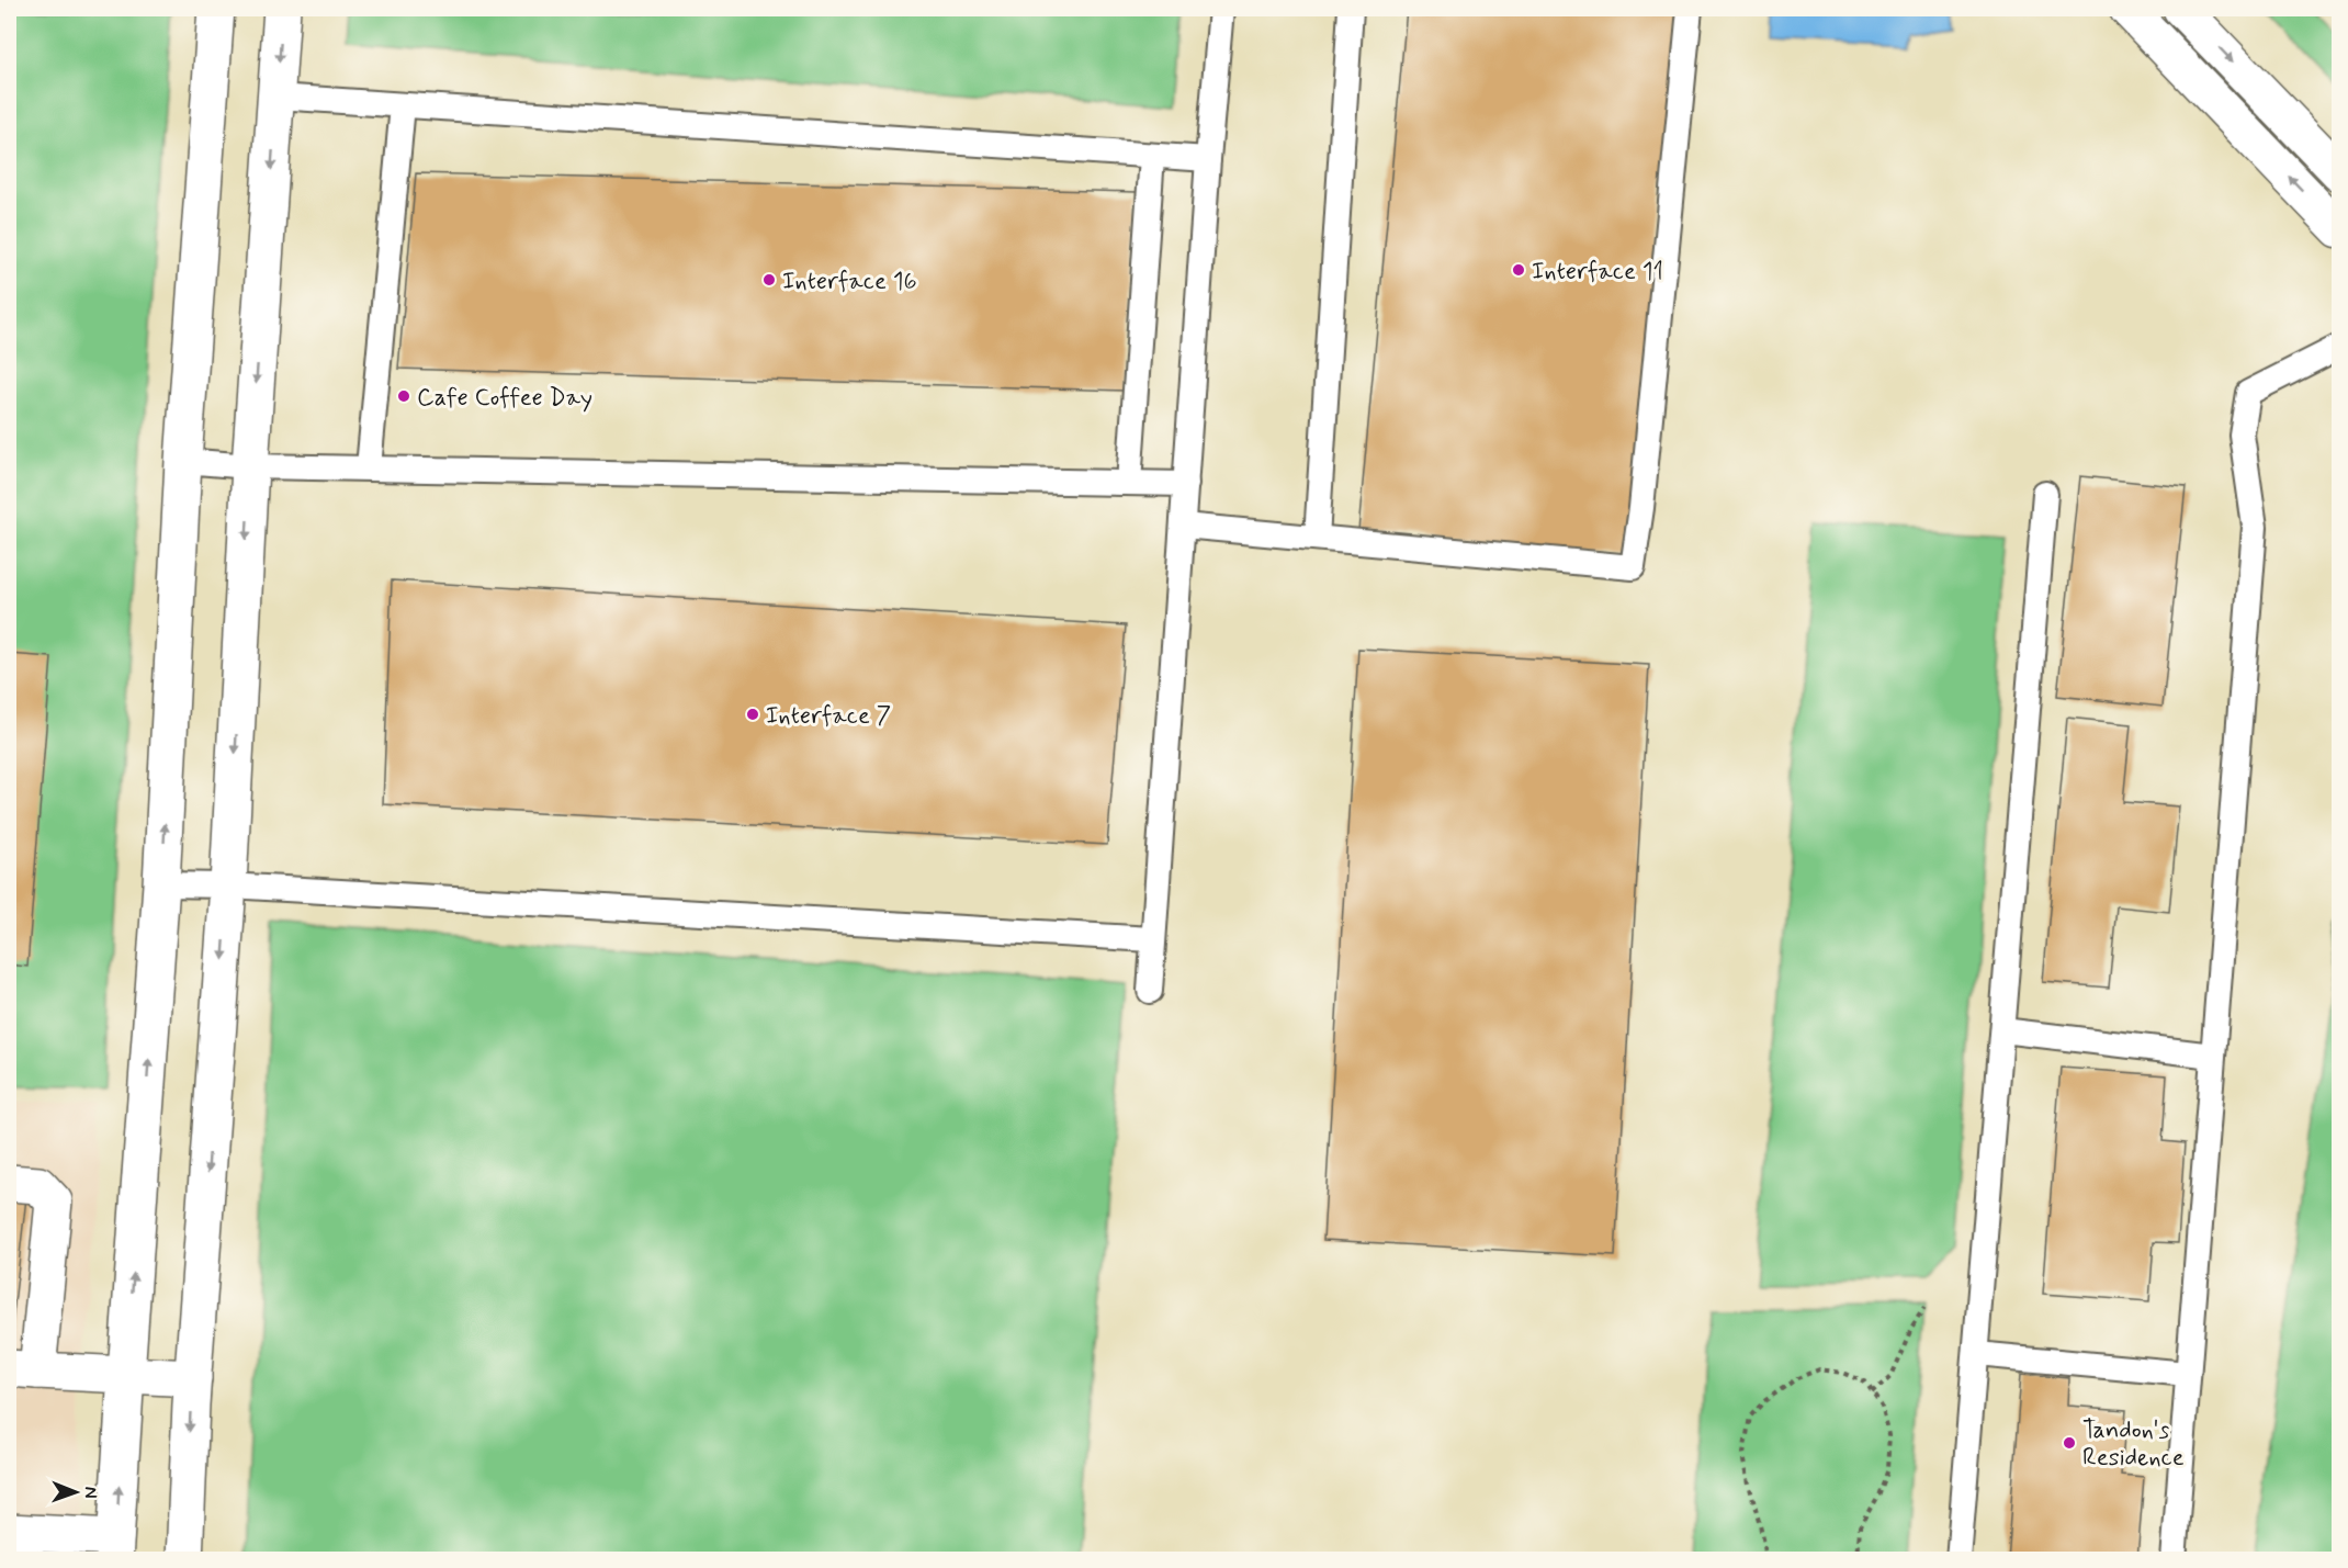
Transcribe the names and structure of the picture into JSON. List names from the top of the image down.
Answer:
{
  "places": [
    "Interface 11",
    "Interface 16",
    "Cafe Coffee Day",
    "Interface 7",
    "Tandon's Residence"
  ],
  "north": "right"
}
